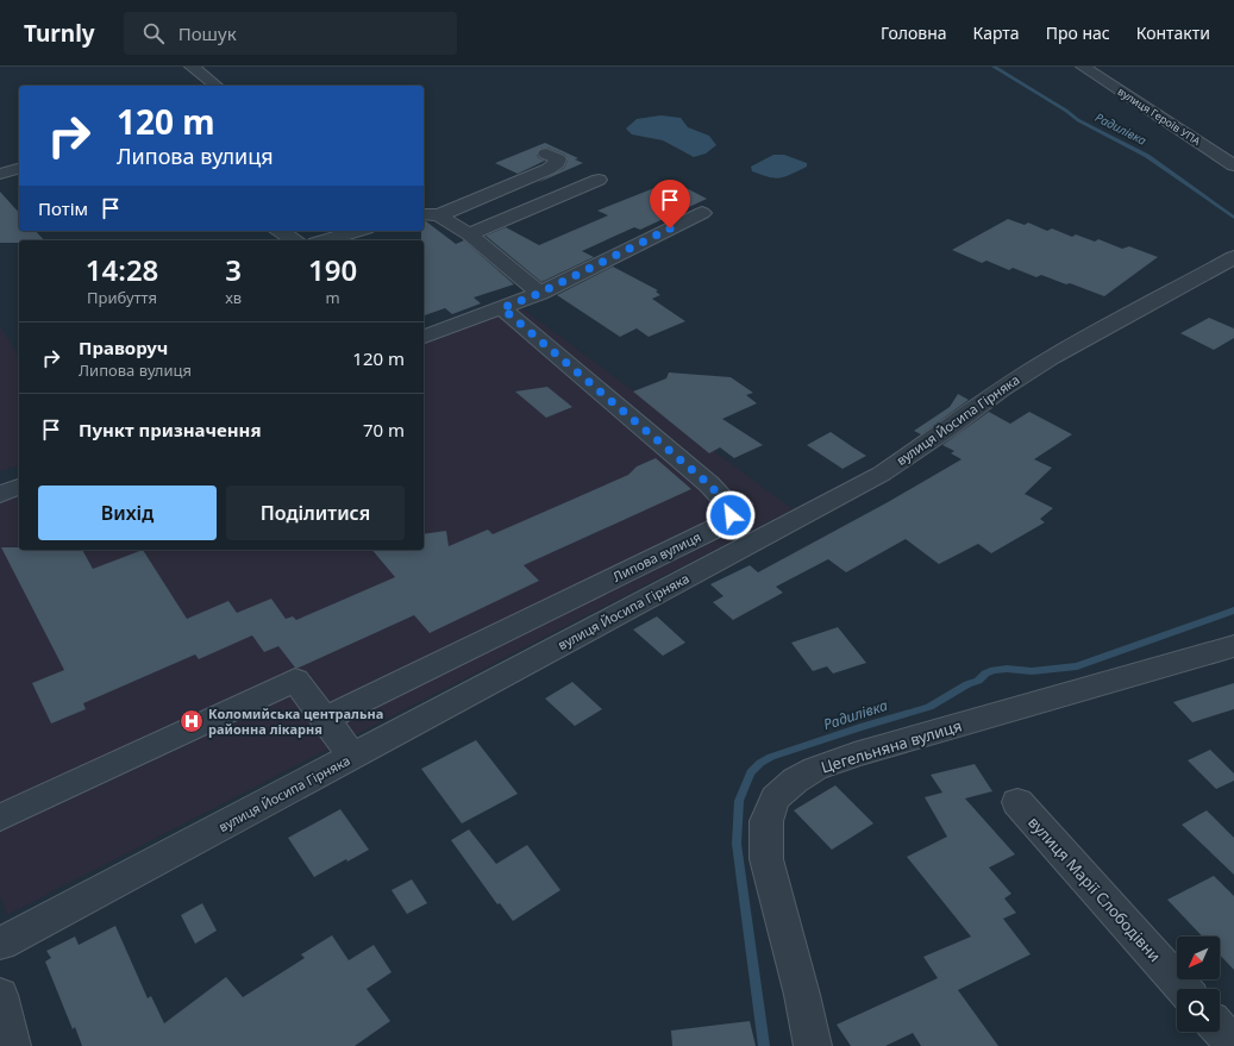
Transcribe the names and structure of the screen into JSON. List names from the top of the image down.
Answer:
{
  "streets": {
    "street": [
      "вулиця Героїв УПА",
      "вулиця Йосипа Гірняка",
      "Липова вулиця",
      "Цегельняна вулиця",
      "вулиця Марії Слободівни"
    ]
  },
  "water": ["Радилівка"],
  "places": {
    "hospital": ["Коломийська центральна районна лікарня"]
  },
  "north": "bottom left",
  "page": {
    "header": "Turnly",
    "search": "Пошук",
    "nav": [
      "Головна",
      "Карта",
      "Про нас",
      "Контакти"
    ],
    "turn": ["120 m", "Липова вулиця"],
    "then": "Потім",
    "eta": [
      "14:28",
      "Прибуття",
      "3",
      "хв",
      "190",
      "m"
    ],
    "list": [
      {
        "name": "Праворуч",
        "note": "Липова вулиця",
        "value": "120 m"
      },
      {
        "name": "Пункт призначення",
        "value": "70 m"
      }
    ],
    "buttons": ["Вихід", "Поділитися"]
  }
}
